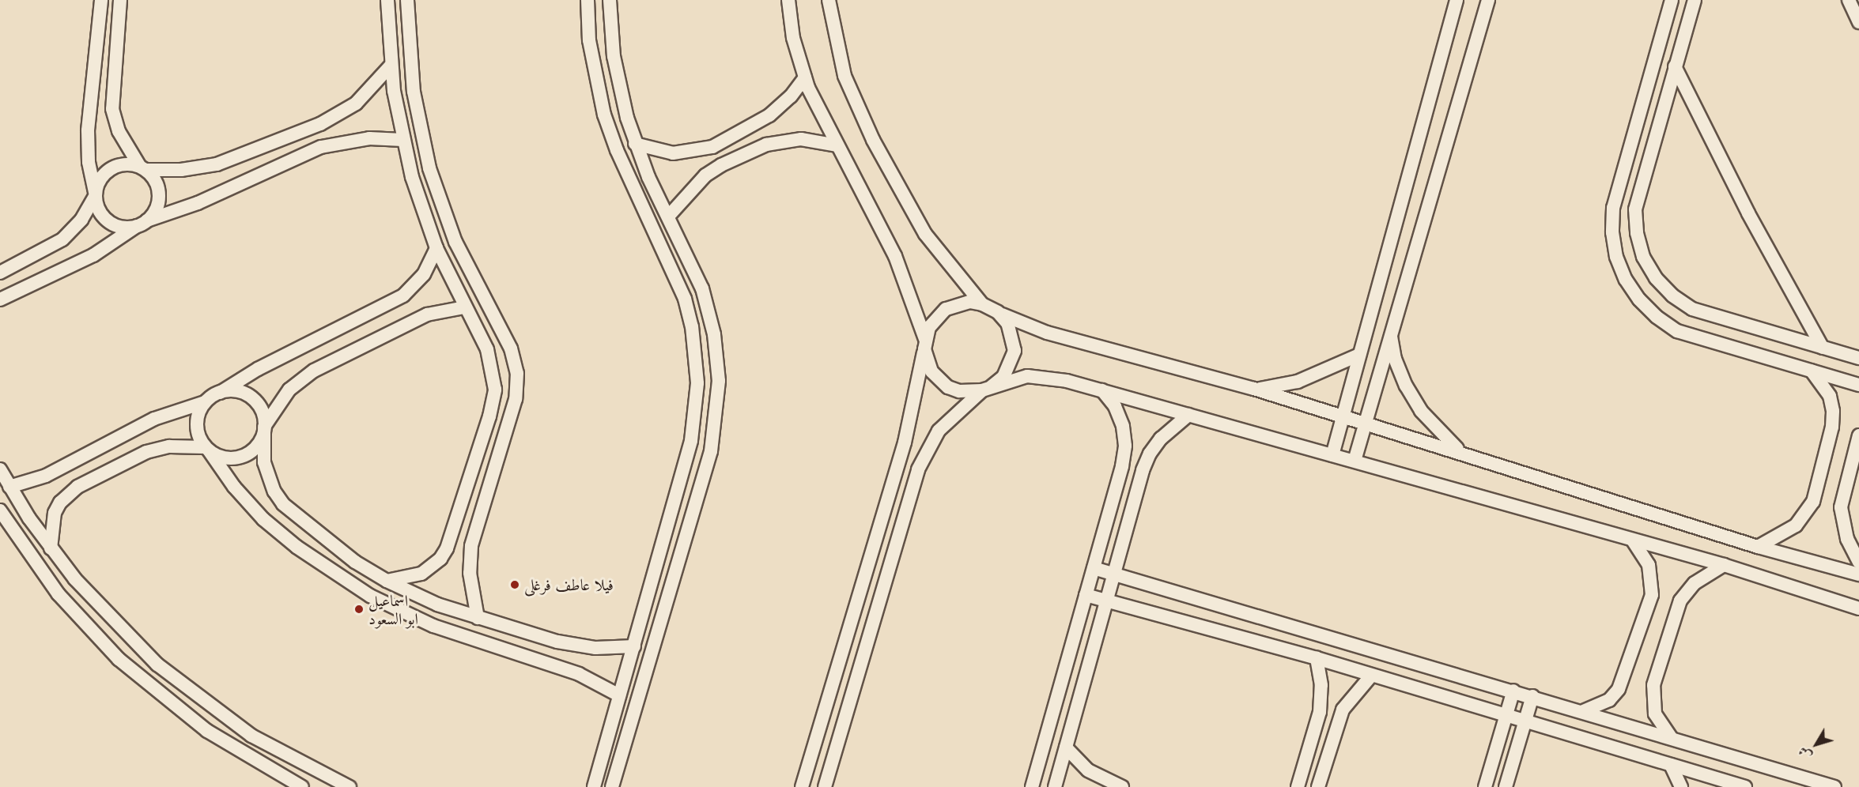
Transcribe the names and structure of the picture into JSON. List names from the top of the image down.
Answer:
{
  "places": ["فيلا عاطف فرغلى", "اسماعيل ابو السعود"],
  "north": "bottom left"
}
